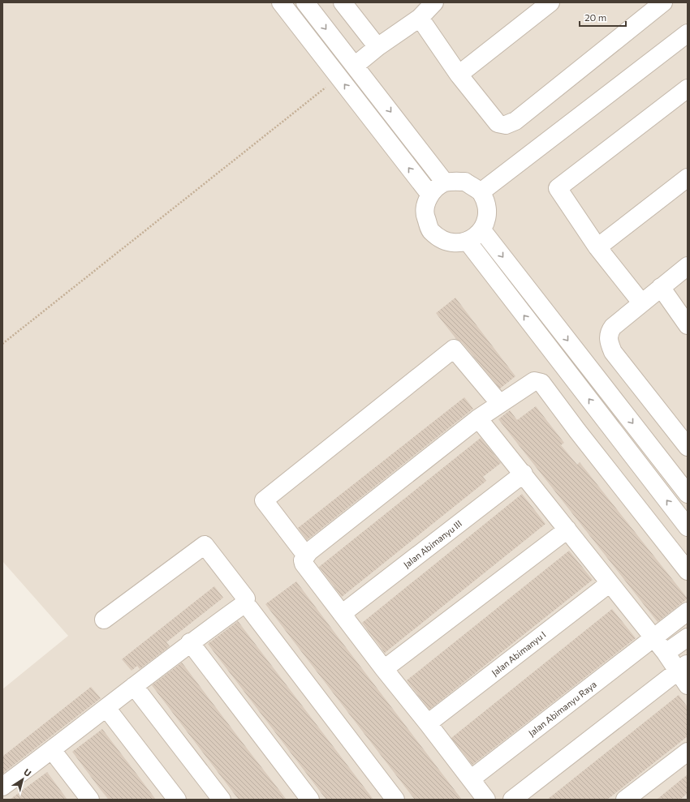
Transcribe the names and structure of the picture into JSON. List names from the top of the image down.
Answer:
{
  "streets": {
    "street": ["Jalan Abimanyu III", "Jalan Abimanyu I", "Jalan Abimanyu Raya"]
  },
  "scale_bar": "20 m",
  "north": "top right"
}
